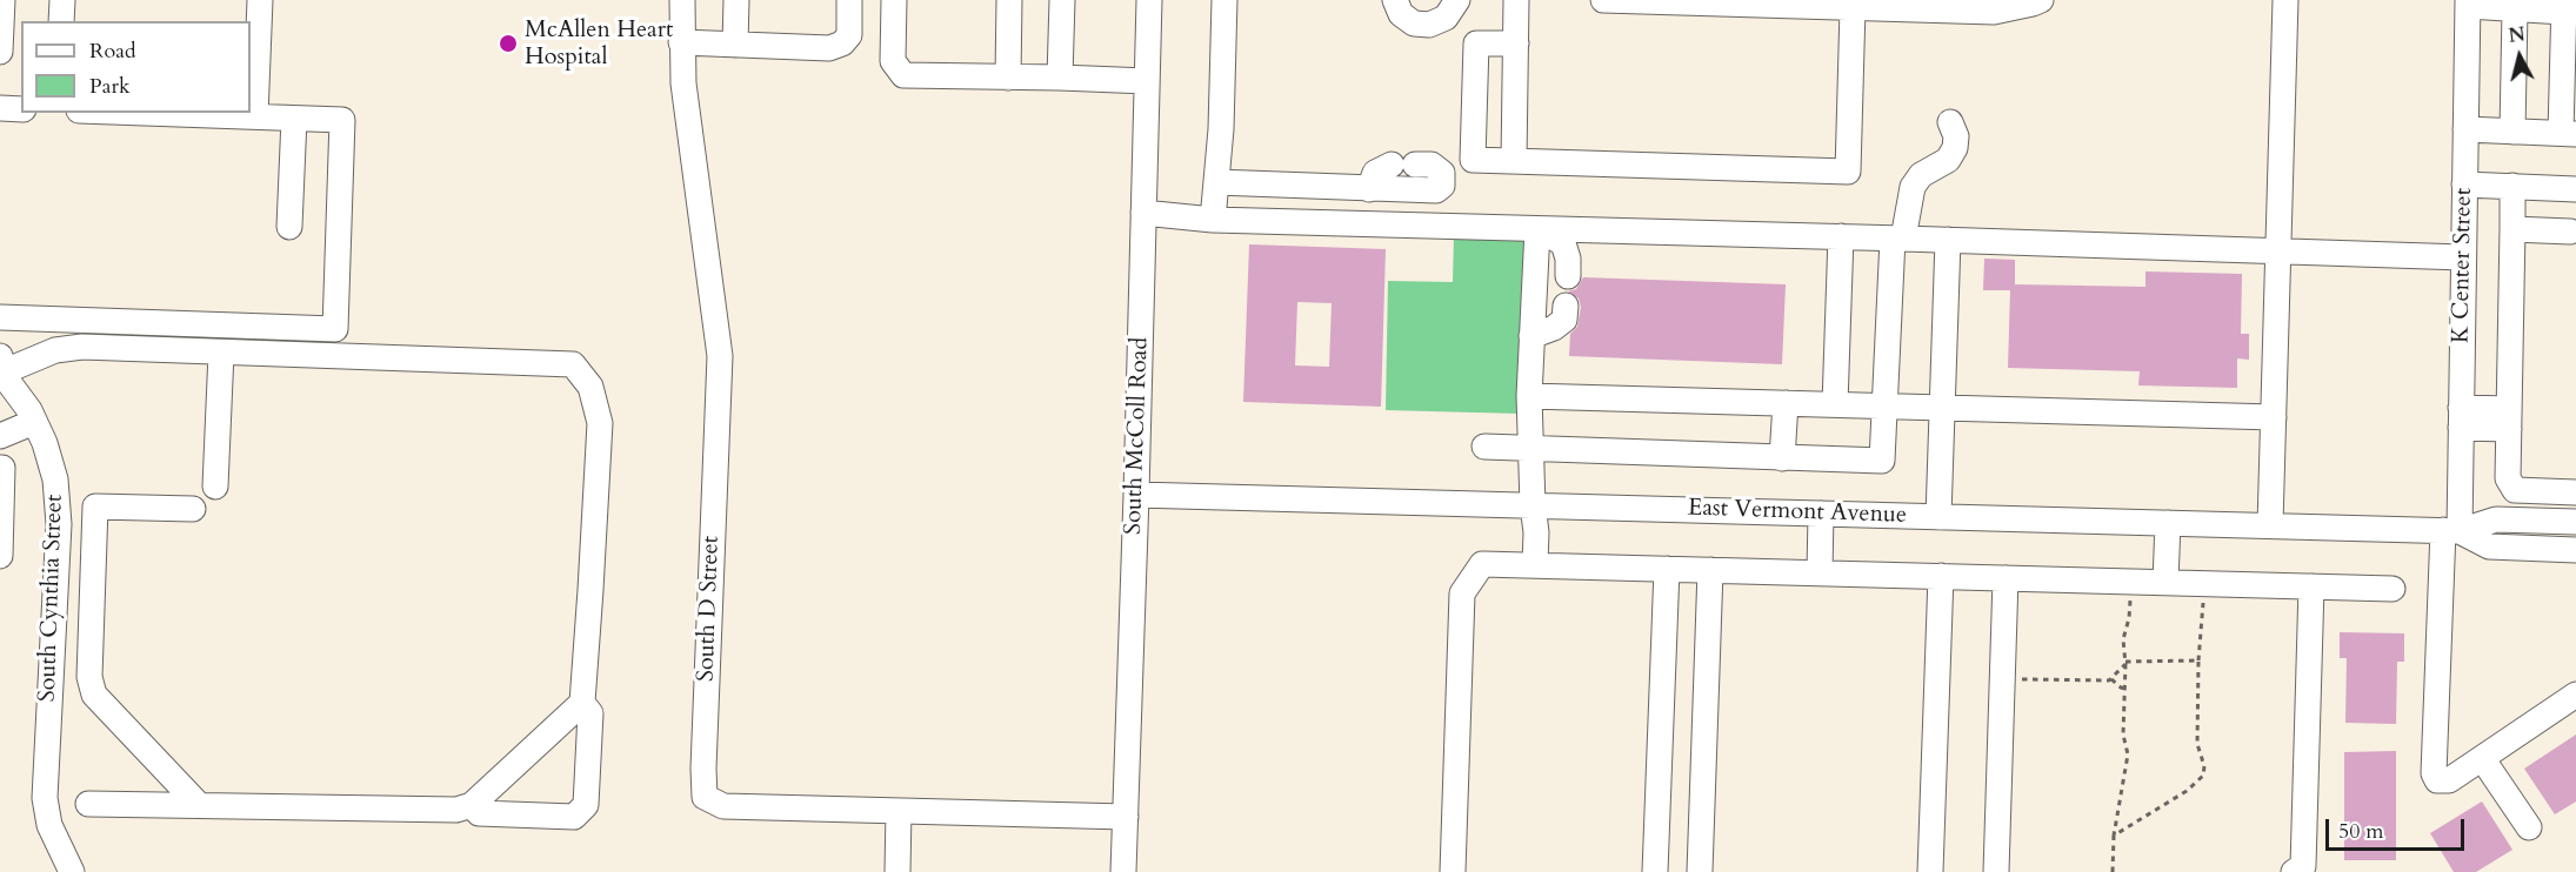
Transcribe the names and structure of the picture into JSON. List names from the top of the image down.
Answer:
{
  "streets": {
    "street": [
      "K Center Street",
      "South McColl Road",
      "East Vermont Avenue",
      "South Cynthia Street",
      "South D Street"
    ]
  },
  "crossings": [
    ["K Center Street", "East Vermont Avenue"],
    ["South McColl Road", "East Vermont Avenue"],
    ["South McColl Road", "South D Street"]
  ],
  "places": ["McAllen Heart Hospital"],
  "legend": ["Road", "Park"],
  "scale_bar": "50 m",
  "north": "top"
}
